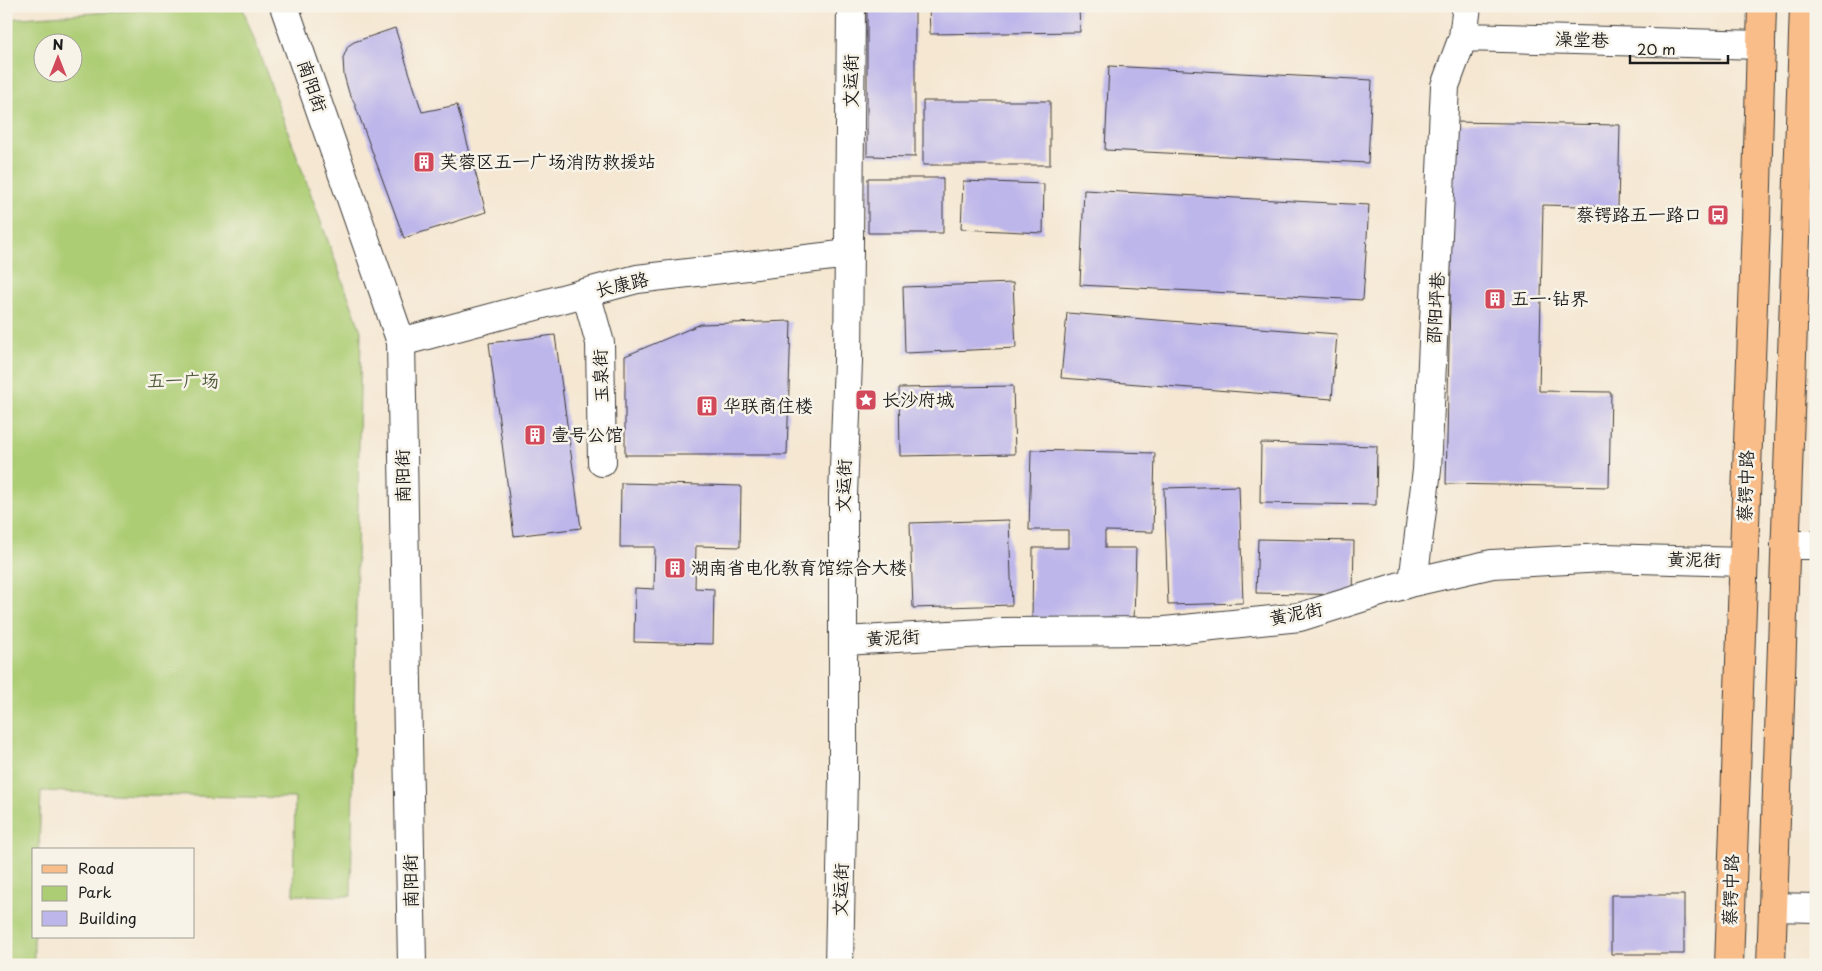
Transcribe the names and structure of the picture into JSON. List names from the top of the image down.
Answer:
{
  "streets": {
    "main road": ["蔡锷中路"],
    "street": [
      "澡堂巷",
      "文运街",
      "南阳街",
      "长康路",
      "邵阳坪巷",
      "玉泉街",
      "黄泥街"
    ]
  },
  "crossings": [
    ["澡堂巷", "邵阳坪巷"],
    ["澡堂巷", "蔡锷中路"],
    ["文运街", "长康路"],
    ["文运街", "黄泥街"],
    ["南阳街", "长康路"],
    ["长康路", "玉泉街"],
    ["邵阳坪巷", "黄泥街"],
    ["蔡锷中路", "黄泥街"]
  ],
  "parks": ["五一广场"],
  "places": {
    "building": [
      "芙蓉区五一广场消防救援站",
      "五一·钻界",
      "华联商住楼",
      "壹号公馆",
      "湖南省电化教育馆综合大楼"
    ],
    "bus stop": ["蔡锷路五一路口"],
    "place": ["长沙府城"]
  },
  "legend": ["Road", "Park", "Building"],
  "scale_bar": "20 m",
  "north": "top"
}
